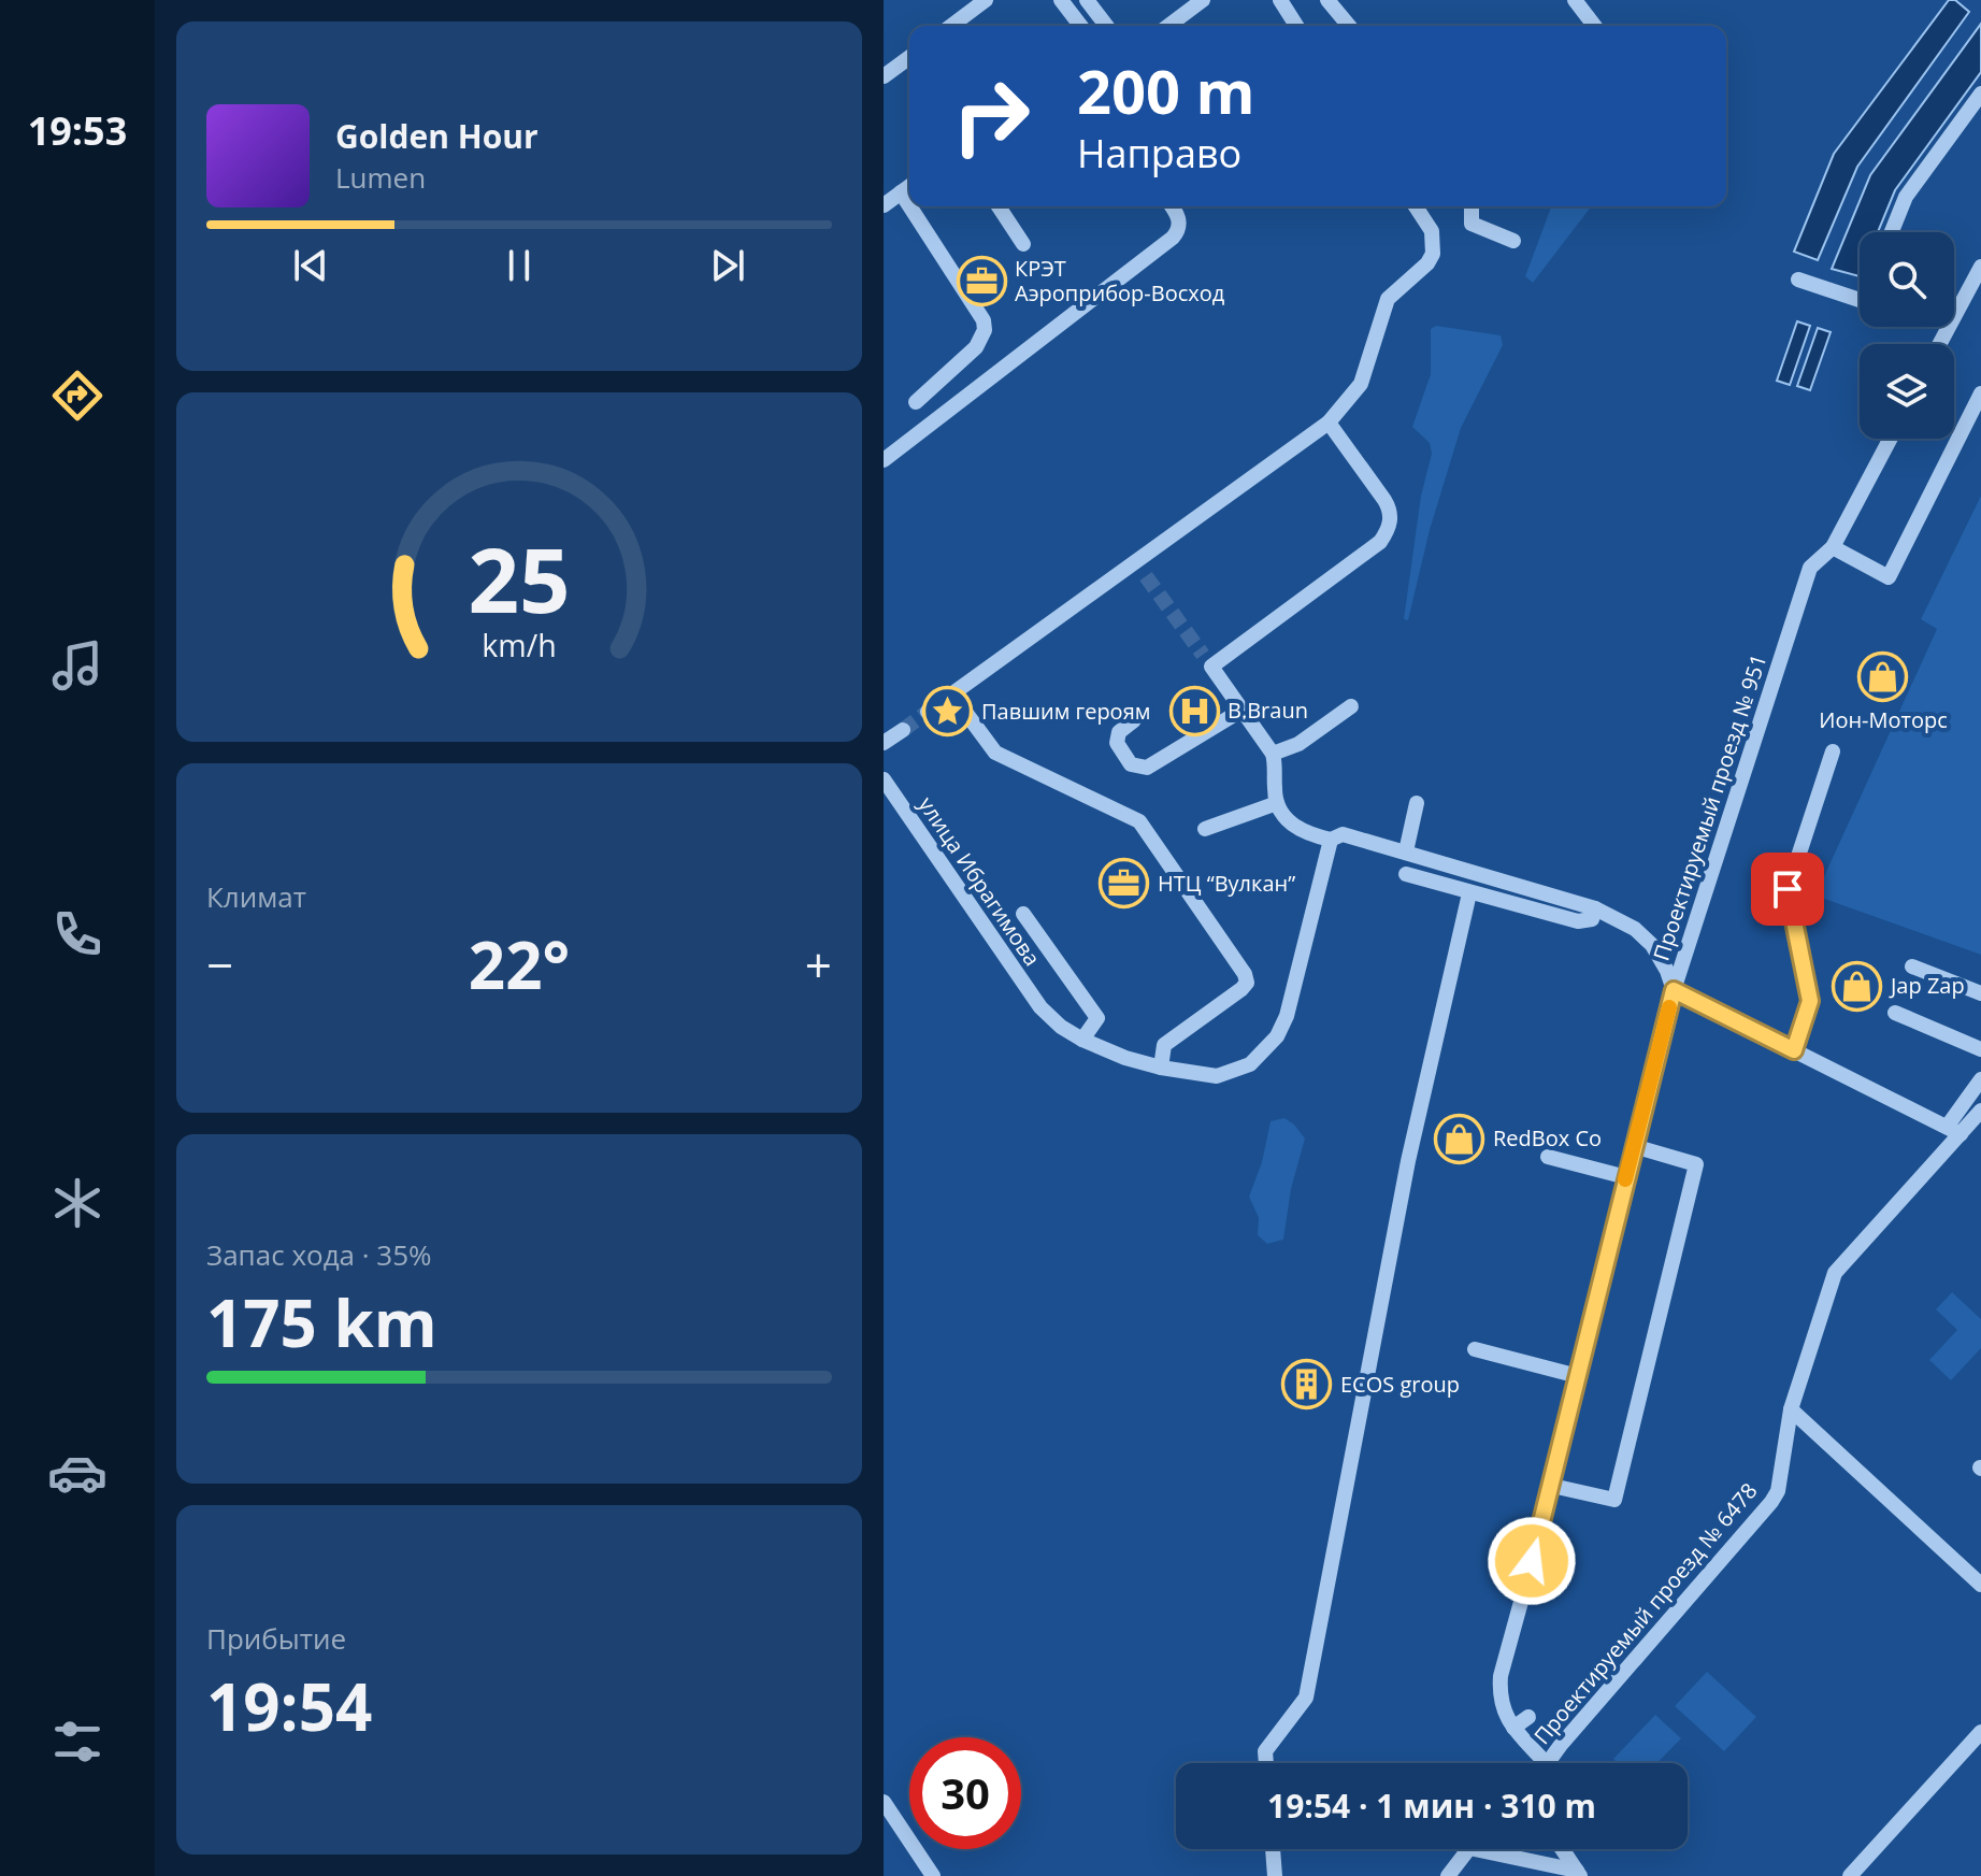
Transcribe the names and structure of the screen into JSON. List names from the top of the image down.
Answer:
{
  "streets": {
    "street": ["Проектируемый проезд № 951", "улица Ибрагимова", "Проектируемый проезд № 6478"]
  },
  "places": {
    "office": ["КРЭТ Аэроприбор-Восход", "НТЦ “Вулкан”"],
    "shop": ["Ион-Моторс", "Jap Zap", "RedBox Co"],
    "hospital": ["B.Braun"],
    "place": ["Павшим героям"],
    "building": ["ECOS group"]
  },
  "page": {
    "tabs": "19:53",
    "turn": ["200 m", "Направо"],
    "song": ["Golden Hour", "Lumen"],
    "tile": [
      "Климат",
      ["Запас хода · 35%", "175 km"],
      ["Прибытие", "19:54"]
    ],
    "heat": ["−", "22°", "+"],
    "limit": "30",
    "trip": "19:54 · 1 мин · 310 m",
    "gauge": ["25", "km/h"]
  }
}
